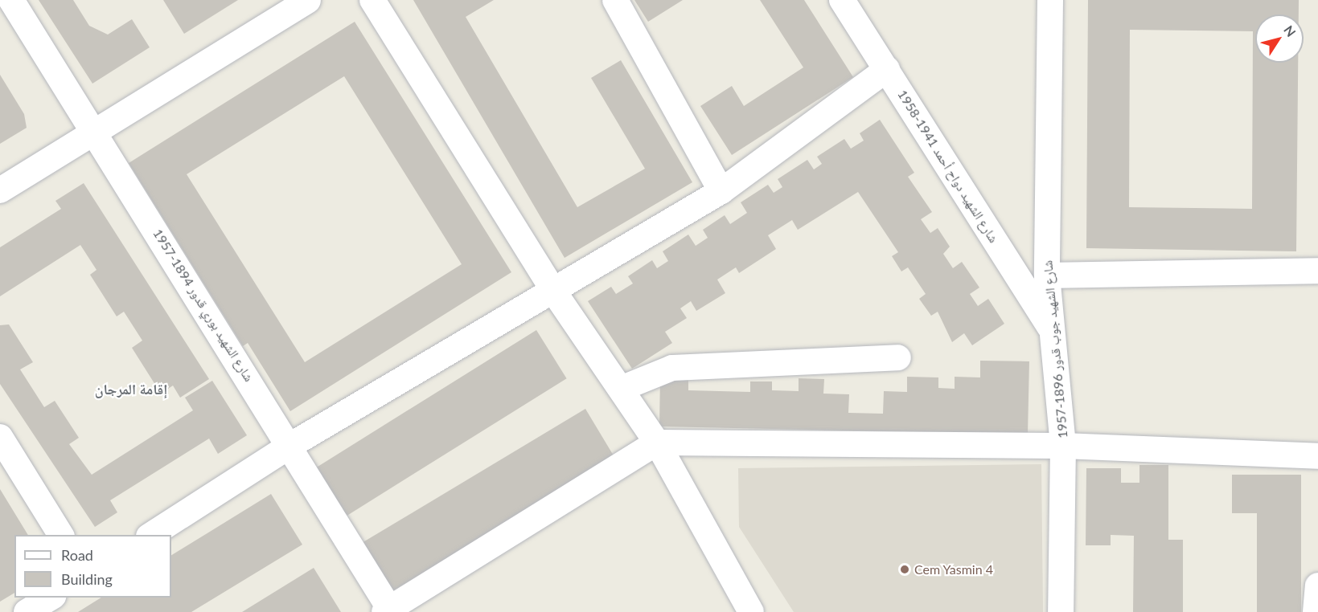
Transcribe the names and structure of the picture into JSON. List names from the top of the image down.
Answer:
{
  "streets": {
    "street": ["شارع الشهيد دواح أحمد 1941-1958", "شارع الشهيد بوري قدور 1894-1957", "شارع الشهيد جوب قدور 1896-1957"]
  },
  "crossings": [
    ["شارع الشهيد دواح أحمد 1941-1958", "شارع الشهيد جوب قدور 1896-1957"]
  ],
  "districts": ["إقامة المرجان"],
  "places": ["Cem Yasmin 4"],
  "legend": ["Road", "Building"],
  "north": "top right"
}
